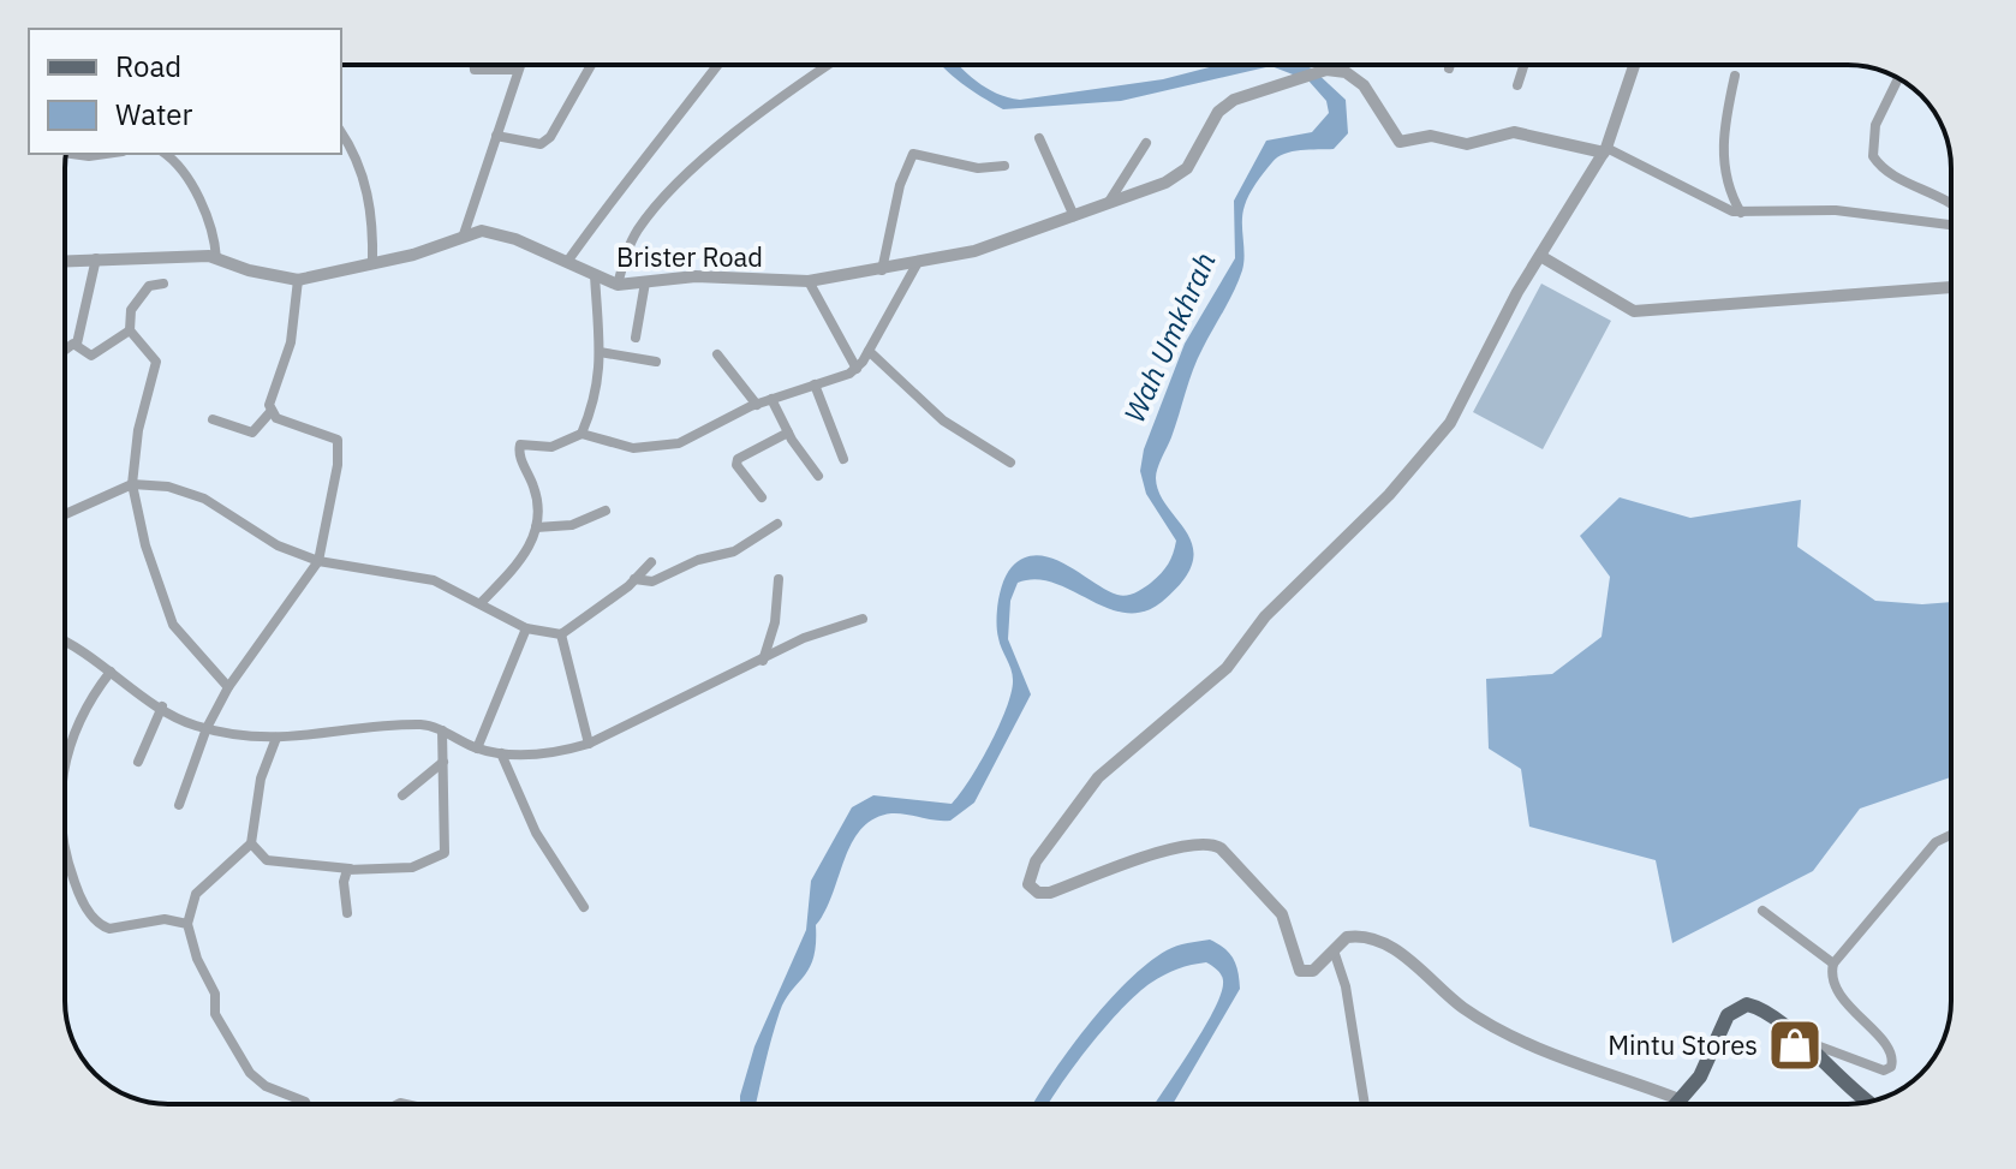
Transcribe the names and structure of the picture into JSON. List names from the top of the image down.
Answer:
{
  "streets": {
    "street": ["Brister Road"]
  },
  "water": ["Wah Umkhrah"],
  "places": {
    "shop": ["Mintu Stores"]
  },
  "legend": ["Road", "Water"]
}
